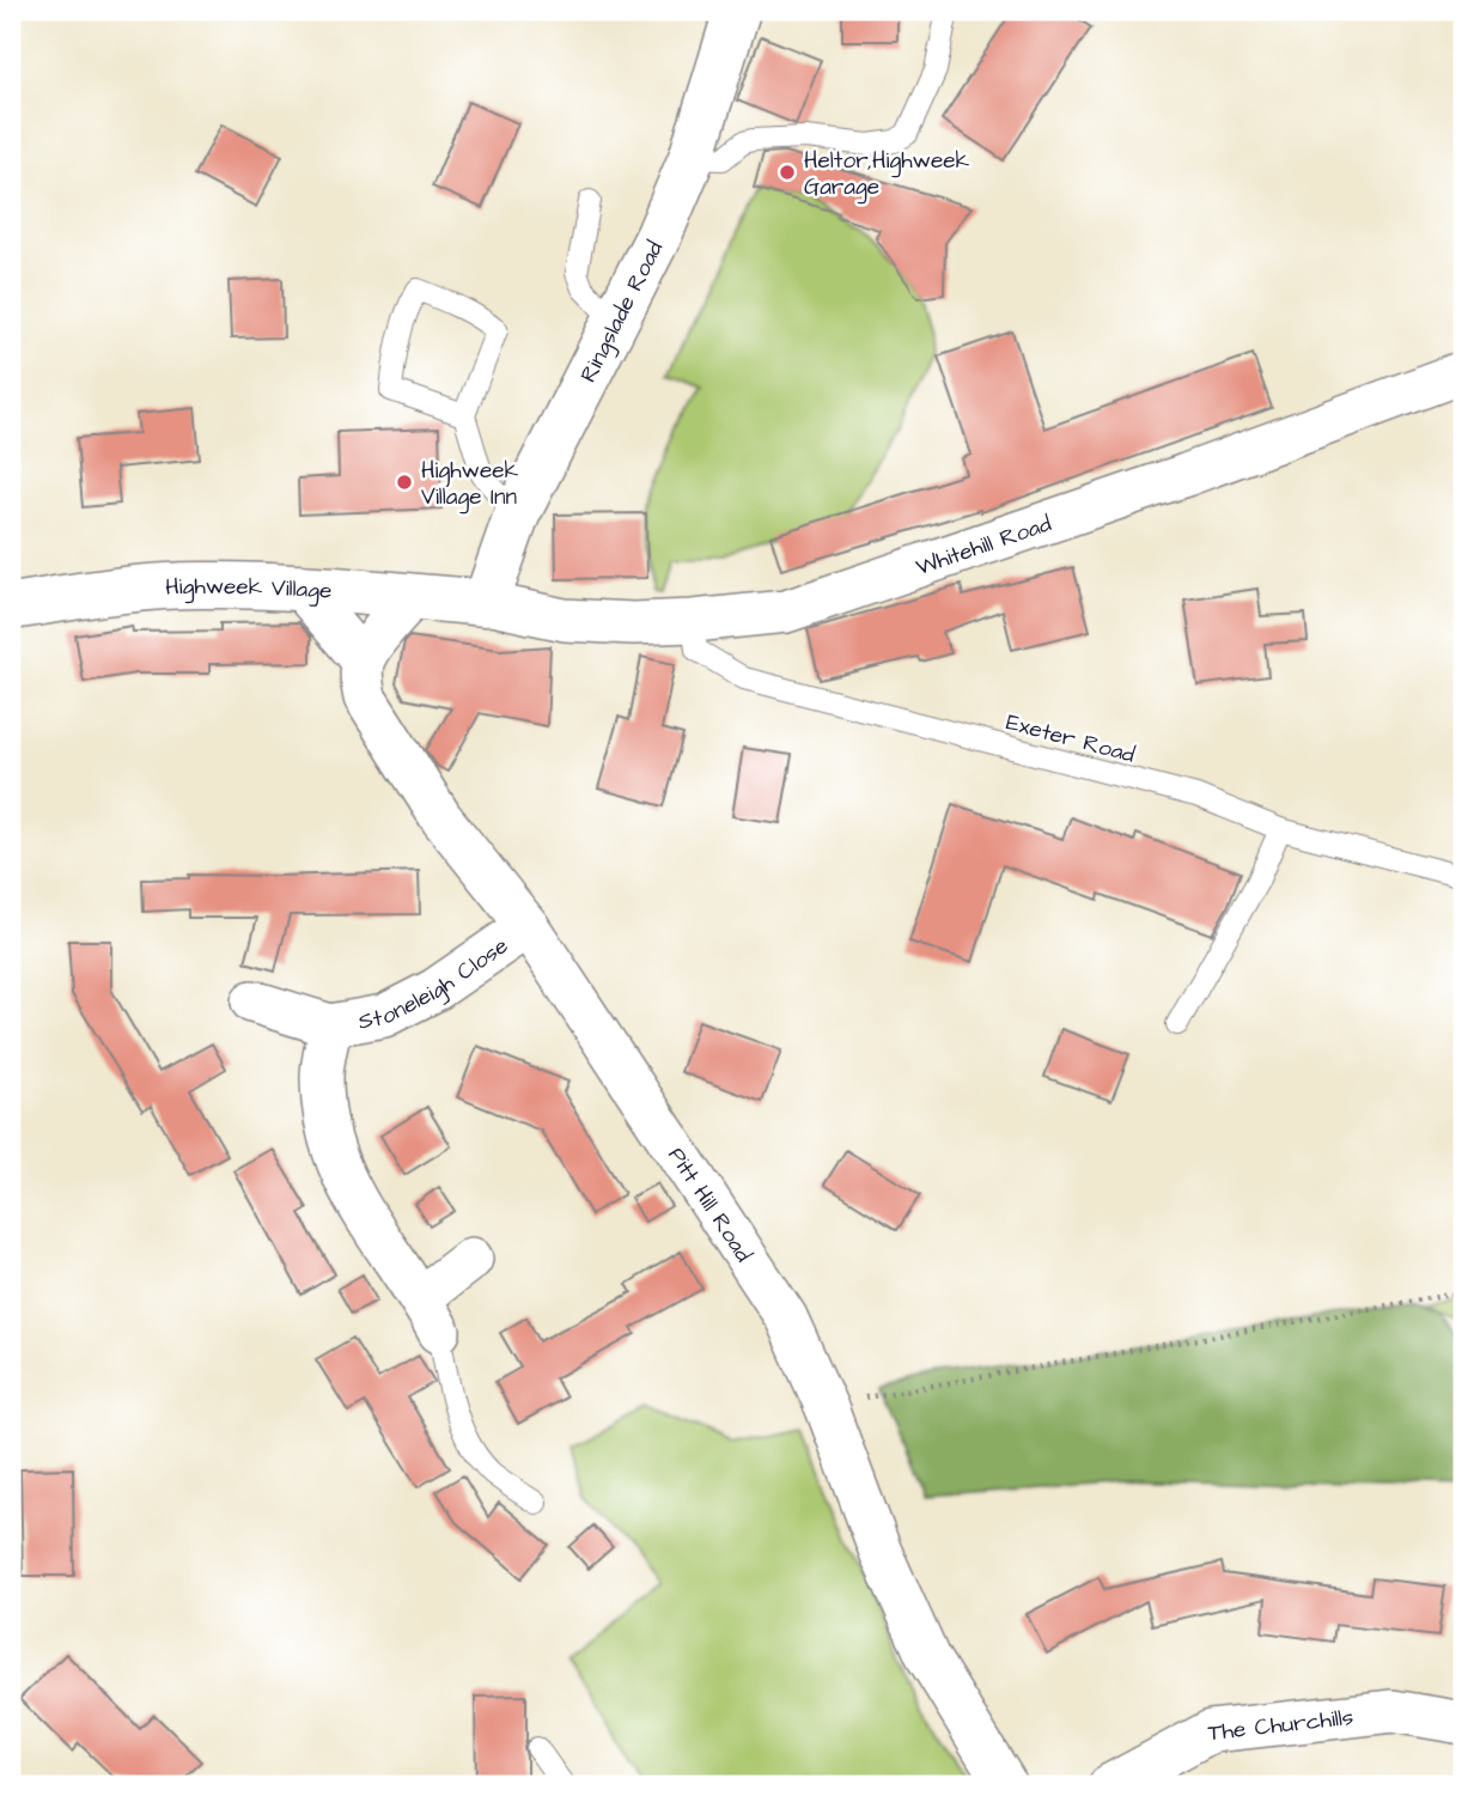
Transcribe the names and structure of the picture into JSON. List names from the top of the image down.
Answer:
{
  "streets": {
    "street": [
      "Ringslade Road",
      "Whitehill Road",
      "Highweek Village",
      "Stoneleigh Close",
      "Pitt Hill Road",
      "The Churchills"
    ],
    "lane": ["Exeter Road"]
  },
  "crossings": [
    ["Ringslade Road", "Whitehill Road"],
    ["Ringslade Road", "Highweek Village"],
    ["Whitehill Road", "Highweek Village"],
    ["Whitehill Road", "Exeter Road"],
    ["Stoneleigh Close", "Pitt Hill Road"]
  ],
  "places": ["Heltor,Highweek Garage", "Highweek Village Inn"]
}
